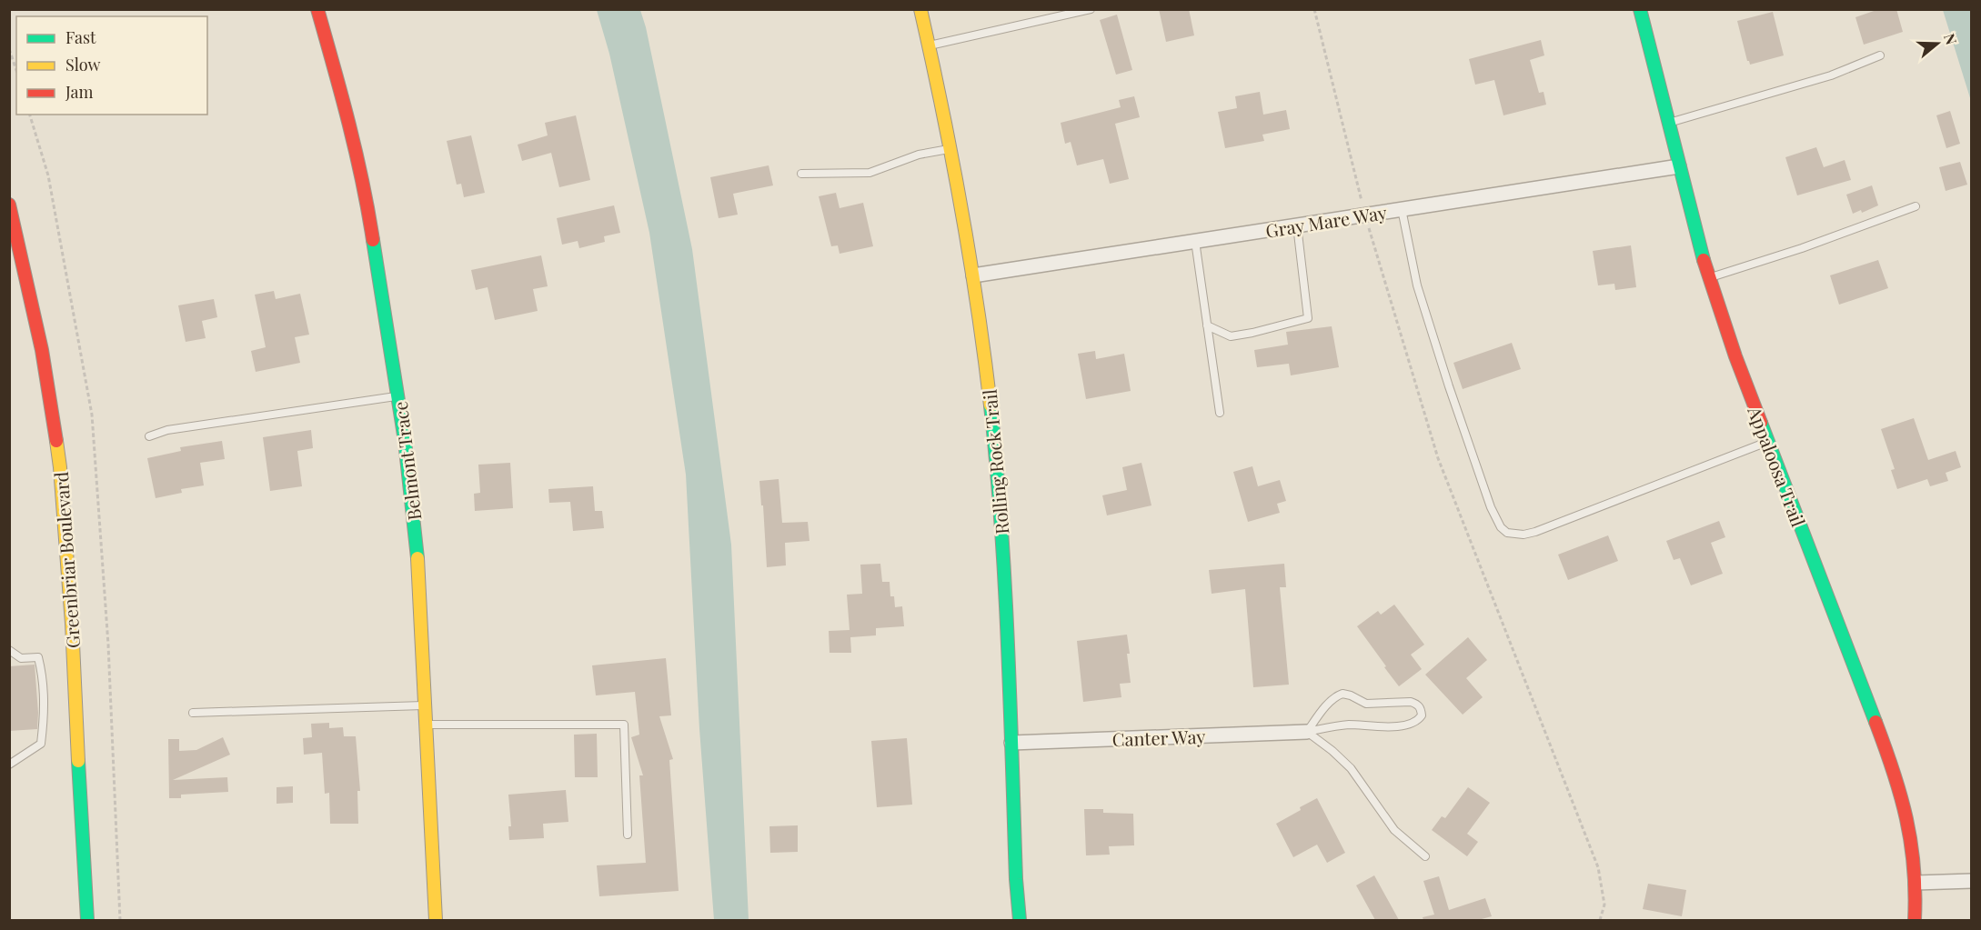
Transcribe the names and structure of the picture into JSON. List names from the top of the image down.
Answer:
{
  "streets": {
    "street": [
      "Gray Mare Way",
      "Belmont Trace",
      "Rolling Rock Trail",
      "Appaloosa Trail",
      "Greenbriar Boulevard",
      "Canter Way"
    ]
  },
  "crossings": [
    ["Gray Mare Way", "Rolling Rock Trail"],
    ["Gray Mare Way", "Appaloosa Trail"],
    ["Rolling Rock Trail", "Canter Way"]
  ],
  "legend": ["Fast", "Slow", "Jam"],
  "north": "right"
}
